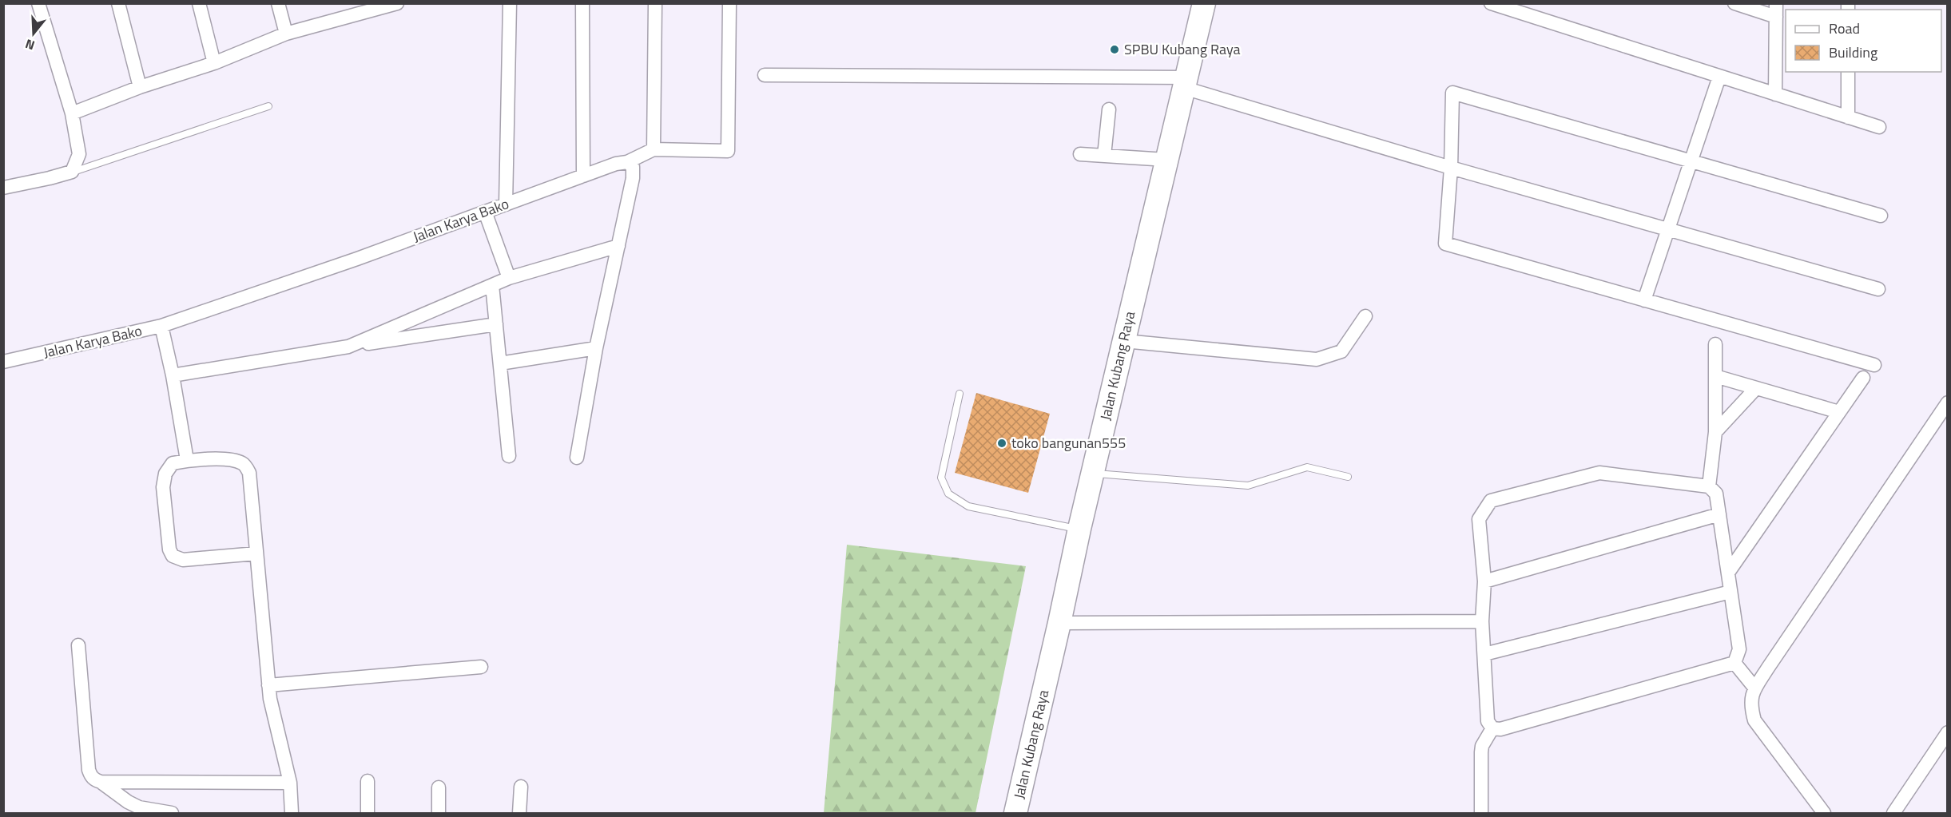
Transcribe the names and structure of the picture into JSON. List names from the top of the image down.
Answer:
{
  "streets": {
    "highway": ["Jalan Kubang Raya"],
    "street": ["Jalan Karya Bako"]
  },
  "places": ["SPBU Kubang Raya", "toko bangunan555"],
  "legend": ["Road", "Building"],
  "north": "bottom"
}
